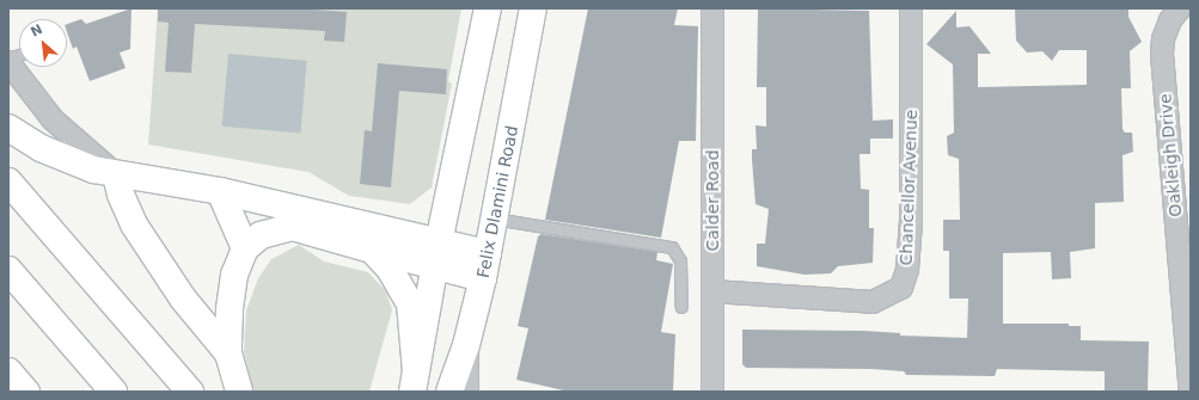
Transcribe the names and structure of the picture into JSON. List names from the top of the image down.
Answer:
{
  "streets": {
    "main road": ["Felix Dlamini Road"],
    "street": ["Oakleigh Drive", "Chancellor Avenue", "Calder Road"]
  },
  "crossings": [
    ["Chancellor Avenue", "Calder Road"]
  ],
  "north": "top left"
}
